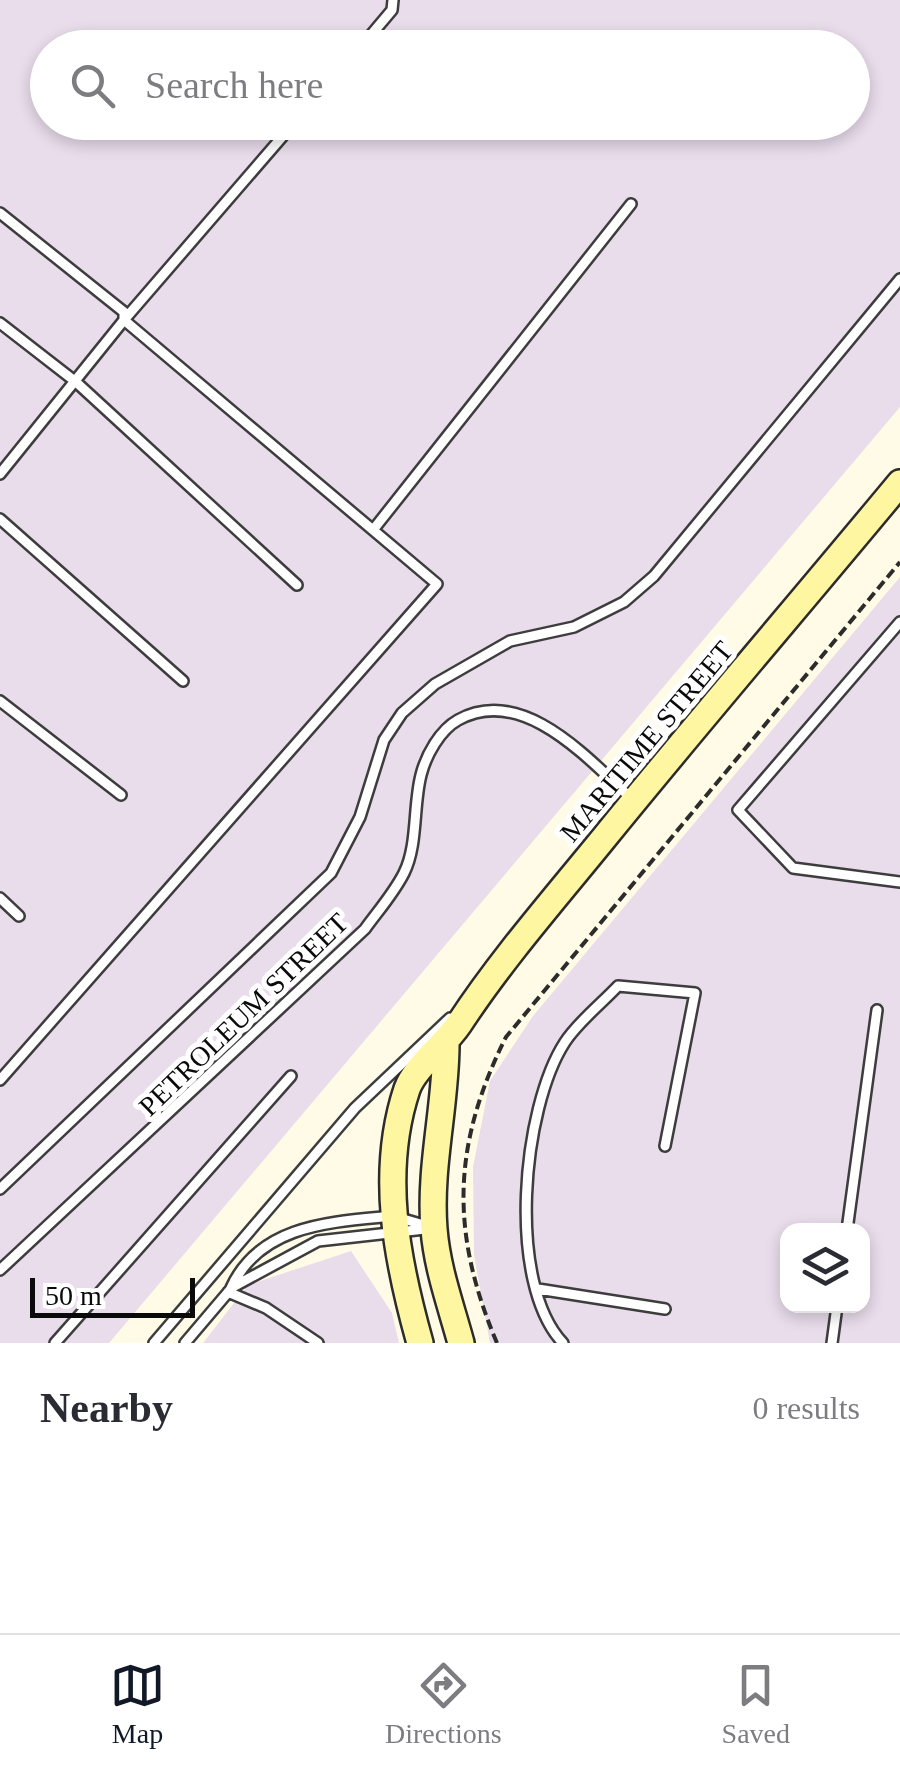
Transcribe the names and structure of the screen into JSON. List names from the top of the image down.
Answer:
{
  "streets": {
    "main road": ["MARITIME STREET"],
    "lane": ["PETROLEUM STREET"]
  },
  "crossings": [
    ["MARITIME STREET", "PETROLEUM STREET"]
  ],
  "scale_bar": "50 m",
  "page": {
    "search": "Search here",
    "scale": "50 m",
    "heading": ["Nearby", "0 results"],
    "nav": ["Map", "Directions", "Saved"]
  }
}
